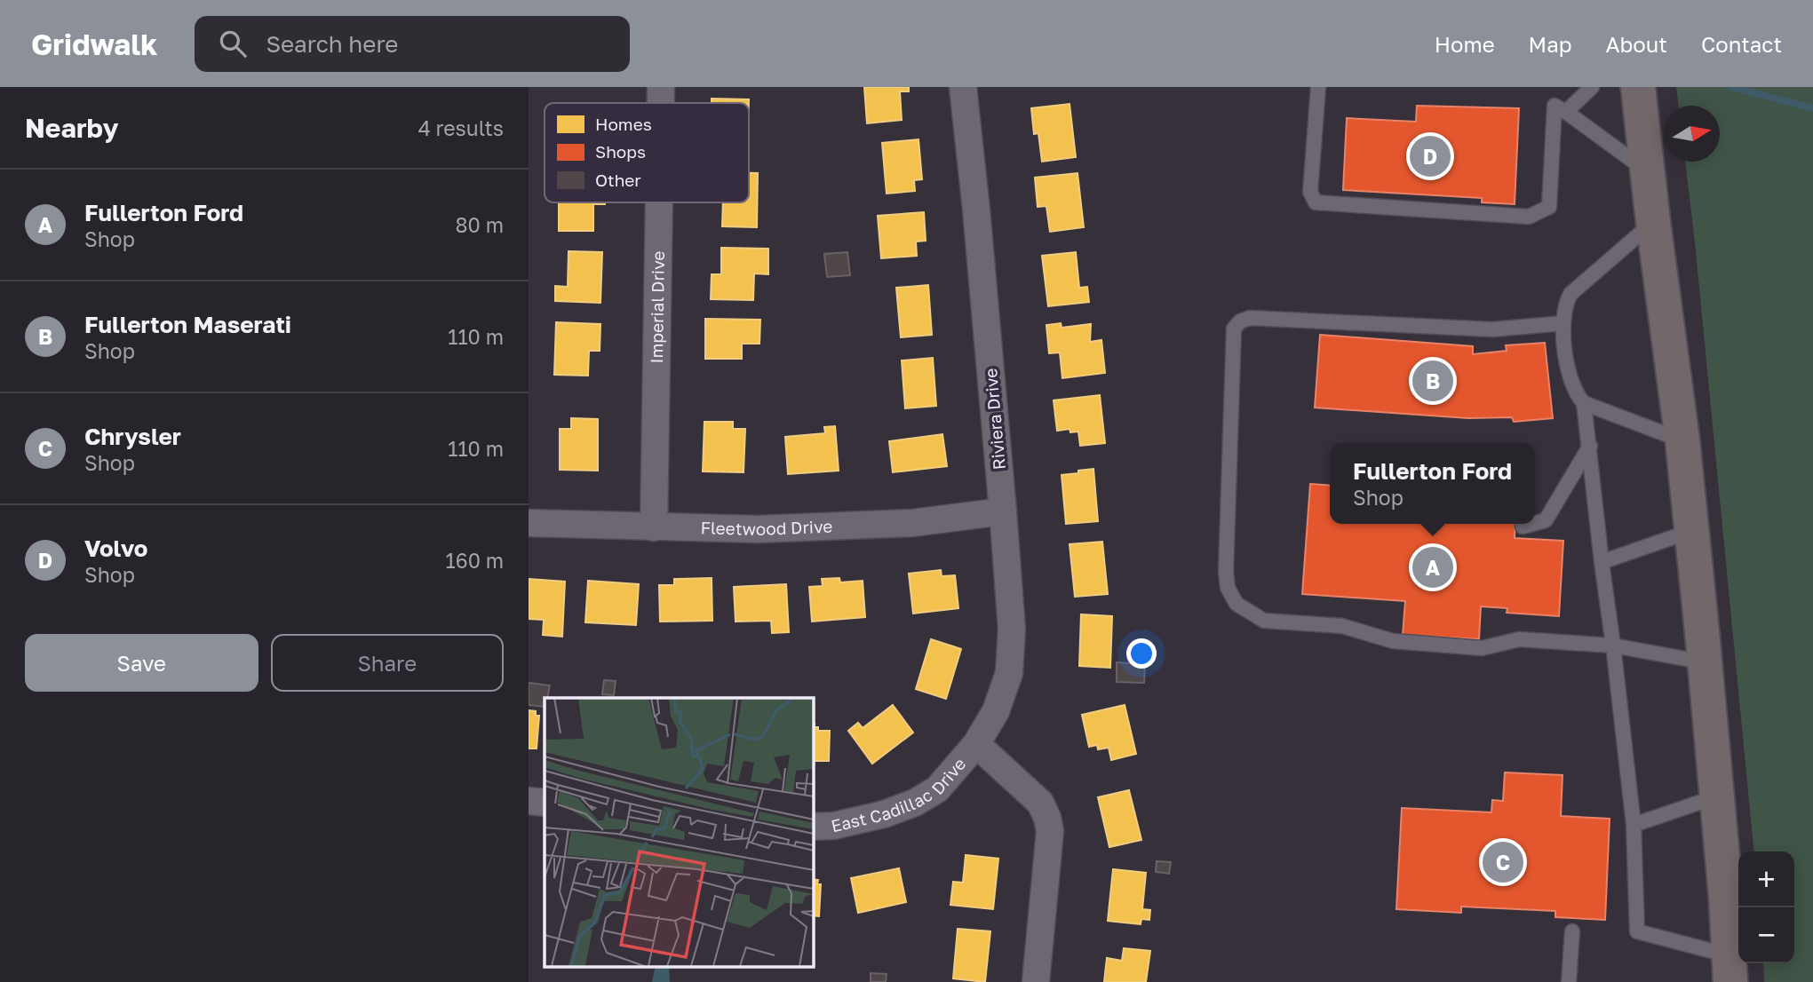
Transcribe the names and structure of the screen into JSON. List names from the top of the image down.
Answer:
{
  "streets": {
    "street": [
      "Imperial Drive",
      "Riviera Drive",
      "Fleetwood Drive",
      "East Cadillac Drive"
    ]
  },
  "crossings": [
    ["Imperial Drive", "Fleetwood Drive"],
    ["Riviera Drive", "Fleetwood Drive"],
    ["Riviera Drive", "East Cadillac Drive"]
  ],
  "legend": ["Homes", "Shops", "Other"],
  "north": "right",
  "page": {
    "header": "Gridwalk",
    "search": "Search here",
    "nav": [
      "Home",
      "Map",
      "About",
      "Contact"
    ],
    "heading": ["Nearby", "4 results"],
    "pins": [
      "D",
      "B",
      "A",
      "C"
    ],
    "list": [
      {
        "mark": "A",
        "name": "Fullerton Ford",
        "note": "Shop",
        "value": "80 m"
      },
      {
        "mark": "B",
        "name": "Fullerton Maserati",
        "note": "Shop",
        "value": "110 m"
      },
      {
        "mark": "C",
        "name": "Chrysler",
        "note": "Shop",
        "value": "110 m"
      },
      {
        "mark": "D",
        "name": "Volvo",
        "note": "Shop",
        "value": "160 m"
      }
    ],
    "popup": ["Fullerton Ford", "Shop"],
    "buttons": ["Save", "Share"],
    "map_buttons": ["+", "−"]
  }
}
